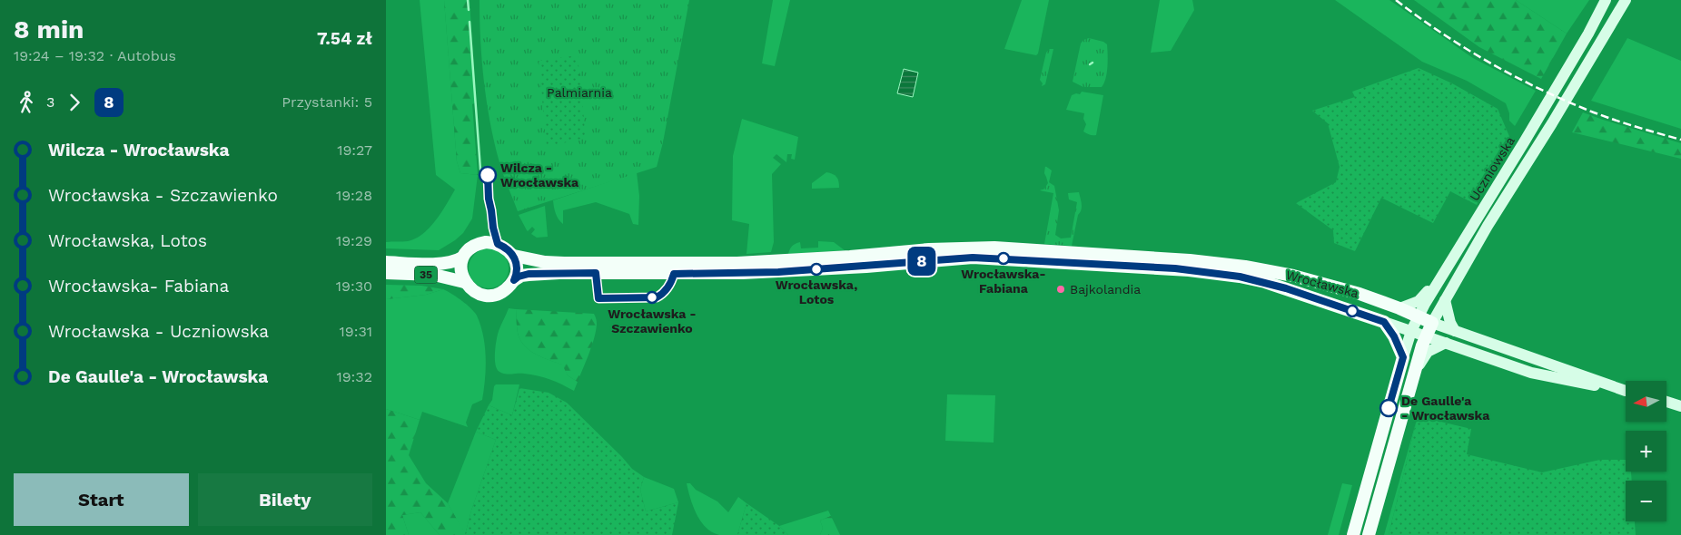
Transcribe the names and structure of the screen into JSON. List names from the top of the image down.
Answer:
{
  "streets": {
    "main road": ["Uczniowska", "35", "Wrocławska"]
  },
  "crossings": [
    ["Uczniowska", "Wrocławska"],
    ["35", "Wrocławska"]
  ],
  "parks": ["Palmiarnia"],
  "places": [
    "Wilcza - Wrocławska",
    "Wrocławska- Fabiana",
    "Wrocławska, Lotos",
    "Bajkolandia",
    "Wrocławska - Szczawienko",
    "De Gaulle'a - Wrocławska"
  ],
  "lines": ["bus line 8"],
  "north": "left",
  "page": {
    "heading": ["8 min", "19:24 – 19:32 · Autobus", "7.54 zł"],
    "on_map": "8",
    "legs": ["3", "8", "Przystanki: 5"],
    "list": [
      {
        "name": "Wilcza - Wrocławska",
        "value": "19:27"
      },
      {
        "name": "Wrocławska - Szczawienko",
        "value": "19:28"
      },
      {
        "name": "Wrocławska, Lotos",
        "value": "19:29"
      },
      {
        "name": "Wrocławska- Fabiana",
        "value": "19:30"
      },
      {
        "name": "Wrocławska - Uczniowska",
        "value": "19:31"
      },
      {
        "name": "De Gaulle'a - Wrocławska",
        "value": "19:32"
      }
    ],
    "map_buttons": ["+", "−"],
    "buttons": ["Start", "Bilety"]
  }
}
